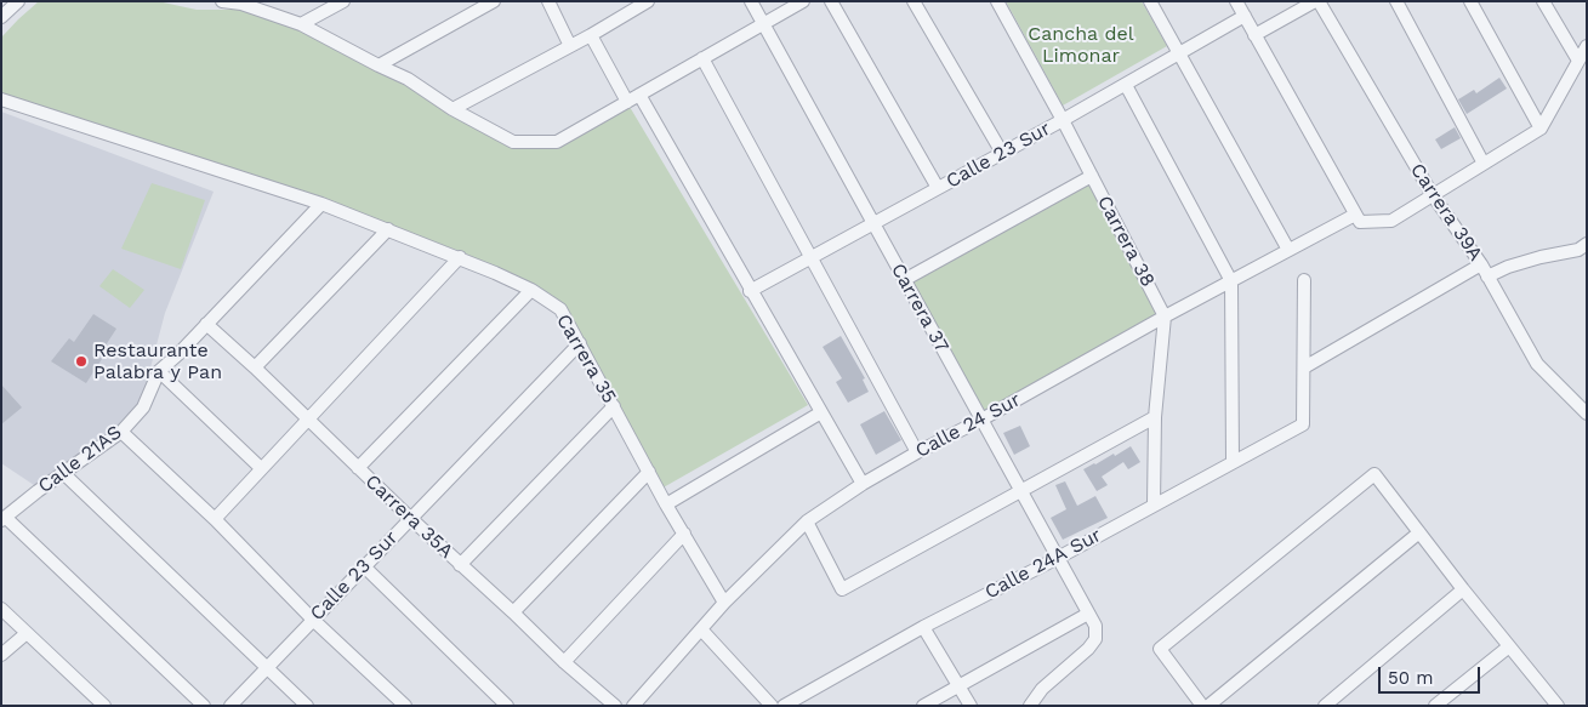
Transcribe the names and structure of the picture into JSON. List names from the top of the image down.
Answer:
{
  "streets": {
    "street": [
      "Calle 23 Sur",
      "Carrera 39A",
      "Carrera 38",
      "Carrera 37",
      "Carrera 35",
      "Calle 24 Sur",
      "Calle 21AS",
      "Carrera 35A",
      "Calle 24A Sur"
    ]
  },
  "crossings": [
    ["Calle 23 Sur", "Carrera 38"],
    ["Calle 23 Sur", "Carrera 37"],
    ["Calle 23 Sur", "Carrera 35"],
    ["Calle 23 Sur", "Carrera 35A"],
    ["Carrera 39A", "Calle 24 Sur"],
    ["Carrera 38", "Calle 24 Sur"],
    ["Carrera 37", "Calle 24 Sur"],
    ["Carrera 37", "Calle 24A Sur"],
    ["Carrera 35", "Calle 24 Sur"],
    ["Carrera 35", "Calle 21AS"],
    ["Calle 21AS", "Carrera 35A"]
  ],
  "parks": ["Cancha del Limonar"],
  "places": ["Restaurante Palabra y Pan"],
  "scale_bar": "50 m"
}
